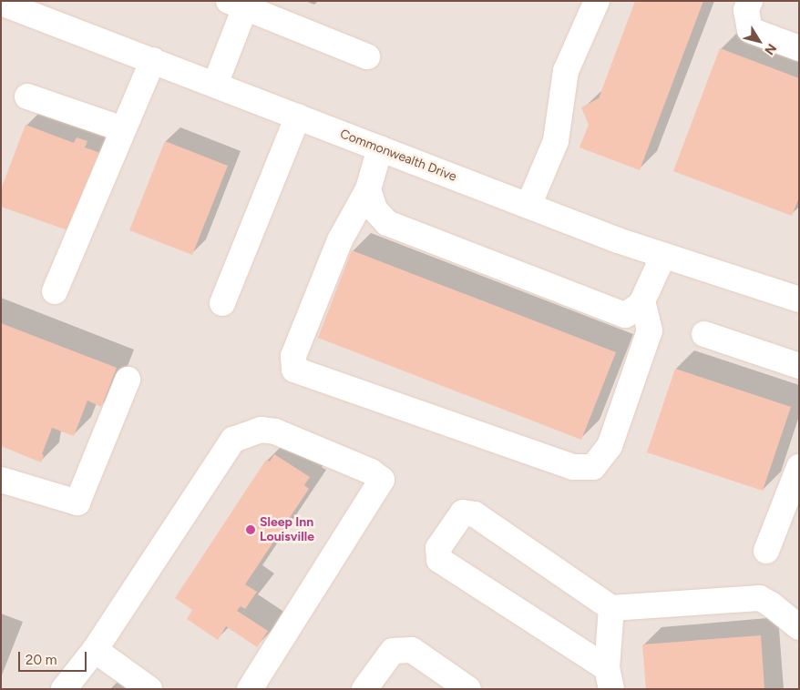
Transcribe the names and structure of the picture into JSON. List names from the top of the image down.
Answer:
{
  "streets": {
    "street": ["Commonwealth Drive"]
  },
  "places": ["Sleep Inn Louisville"],
  "scale_bar": "20 m",
  "north": "bottom right"
}
